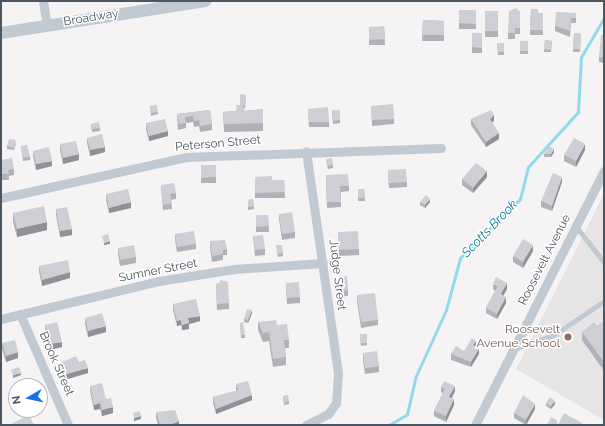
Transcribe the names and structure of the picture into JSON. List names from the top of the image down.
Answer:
{
  "streets": {
    "street": [
      "Broadway",
      "Peterson Street",
      "Roosevelt Avenue",
      "Sumner Street",
      "Judge Street",
      "Brook Street"
    ]
  },
  "crossings": [
    ["Peterson Street", "Judge Street"],
    ["Sumner Street", "Judge Street"],
    ["Sumner Street", "Brook Street"]
  ],
  "water": ["Scotts Brook"],
  "places": ["Roosevelt Avenue School"],
  "north": "left"
}
